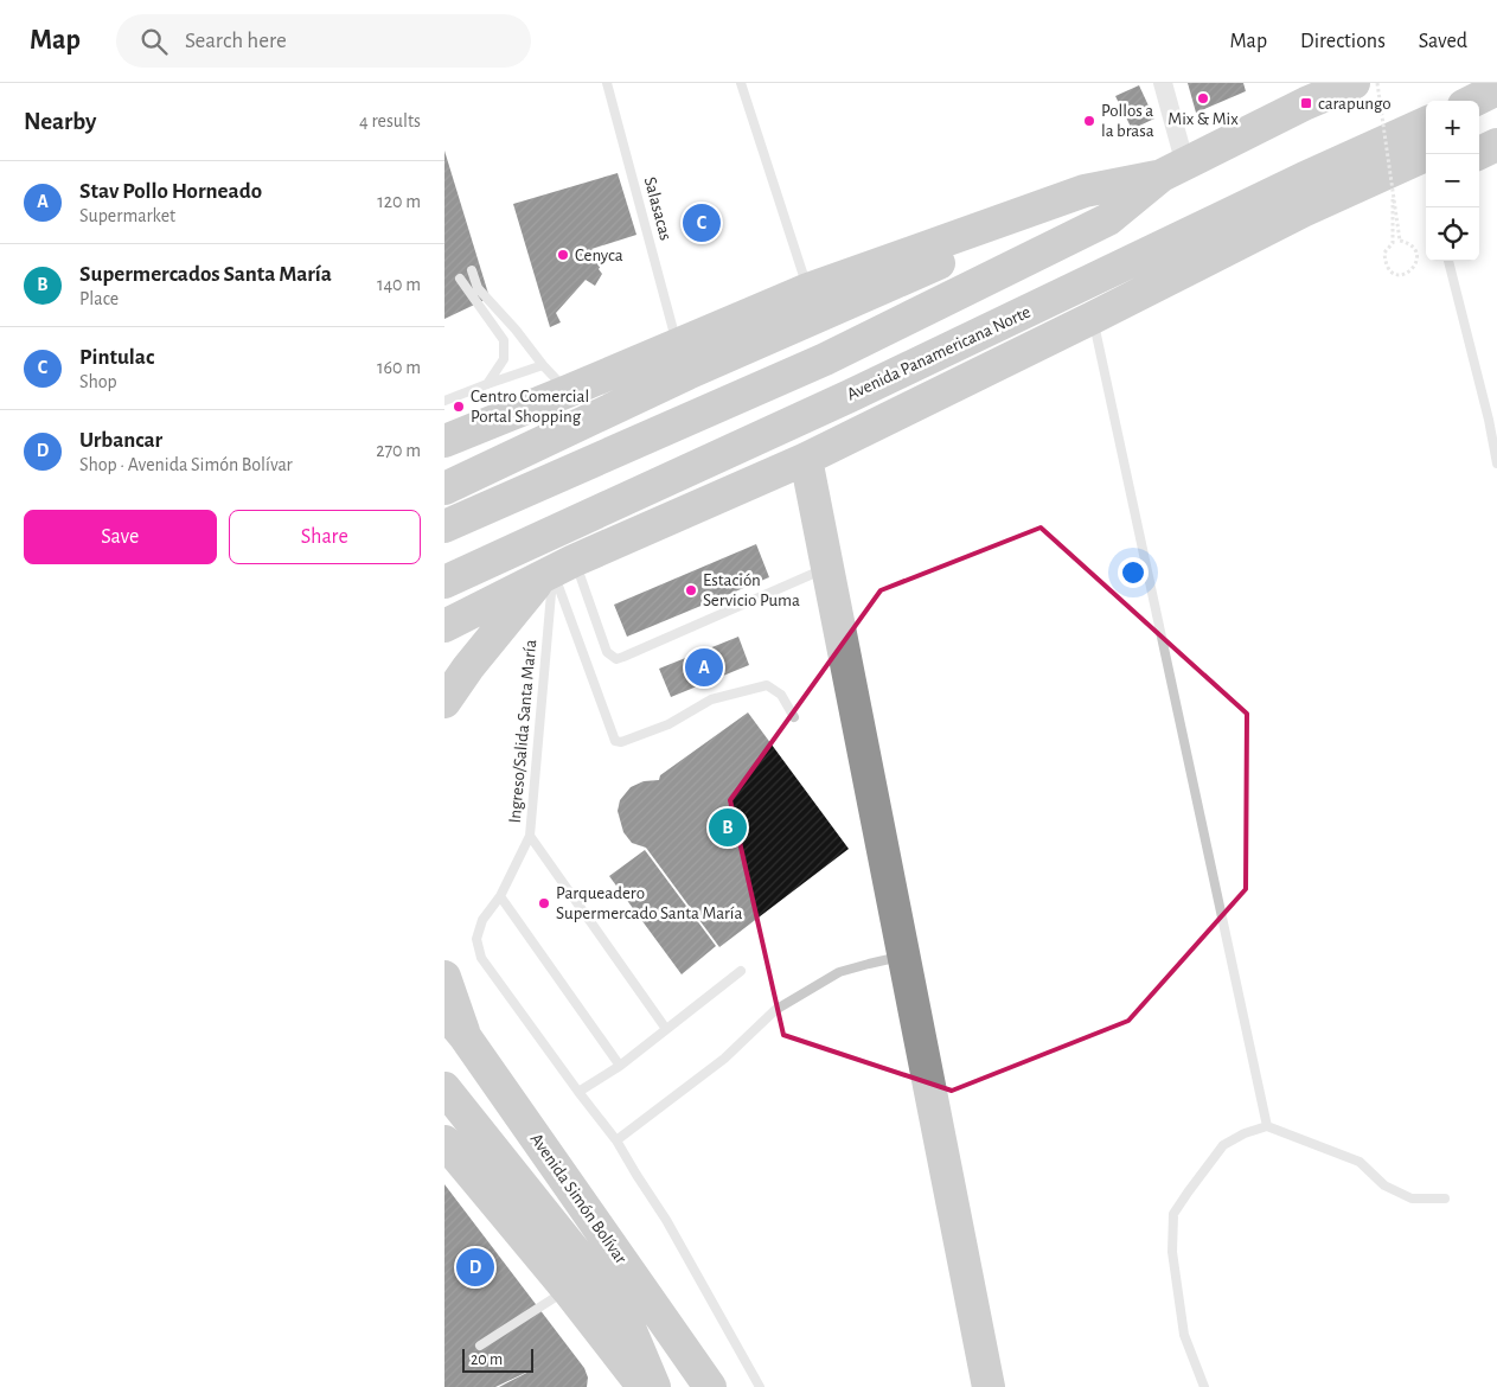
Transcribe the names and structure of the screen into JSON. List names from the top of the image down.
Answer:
{
  "streets": {
    "highway": ["Avenida Panamericana Norte", "Avenida Simón Bolívar"],
    "lane": ["Salasacas", "Ingreso/Salida Santa María"]
  },
  "places": {
    "other": [
      "Mix & Mix",
      "Pollos a la brasa",
      "Cenyca",
      "Centro Comercial Portal Shopping",
      "Estación Servicio Puma",
      "Parqueadero Supermercado Santa María"
    ],
    "transit": ["carapungo"]
  },
  "scale_bar": "20 m",
  "page": {
    "header": "Map",
    "search": "Search here",
    "nav": ["Map", "Directions", "Saved"],
    "heading": ["Nearby", "4 results"],
    "map_buttons": ["+", "−"],
    "list": [
      {
        "mark": "A",
        "name": "Stav Pollo Horneado",
        "note": "Supermarket",
        "value": "120 m"
      },
      {
        "mark": "B",
        "name": "Supermercados Santa María",
        "note": "Place",
        "value": "140 m"
      },
      {
        "mark": "C",
        "name": "Pintulac",
        "note": "Shop",
        "value": "160 m"
      },
      {
        "mark": "D",
        "name": "Urbancar",
        "note": "Shop · Avenida Simón Bolívar",
        "value": "270 m"
      }
    ],
    "pins": [
      "C",
      "A",
      "B",
      "D"
    ],
    "buttons": ["Save", "Share"],
    "scale": "20 m"
  }
}
